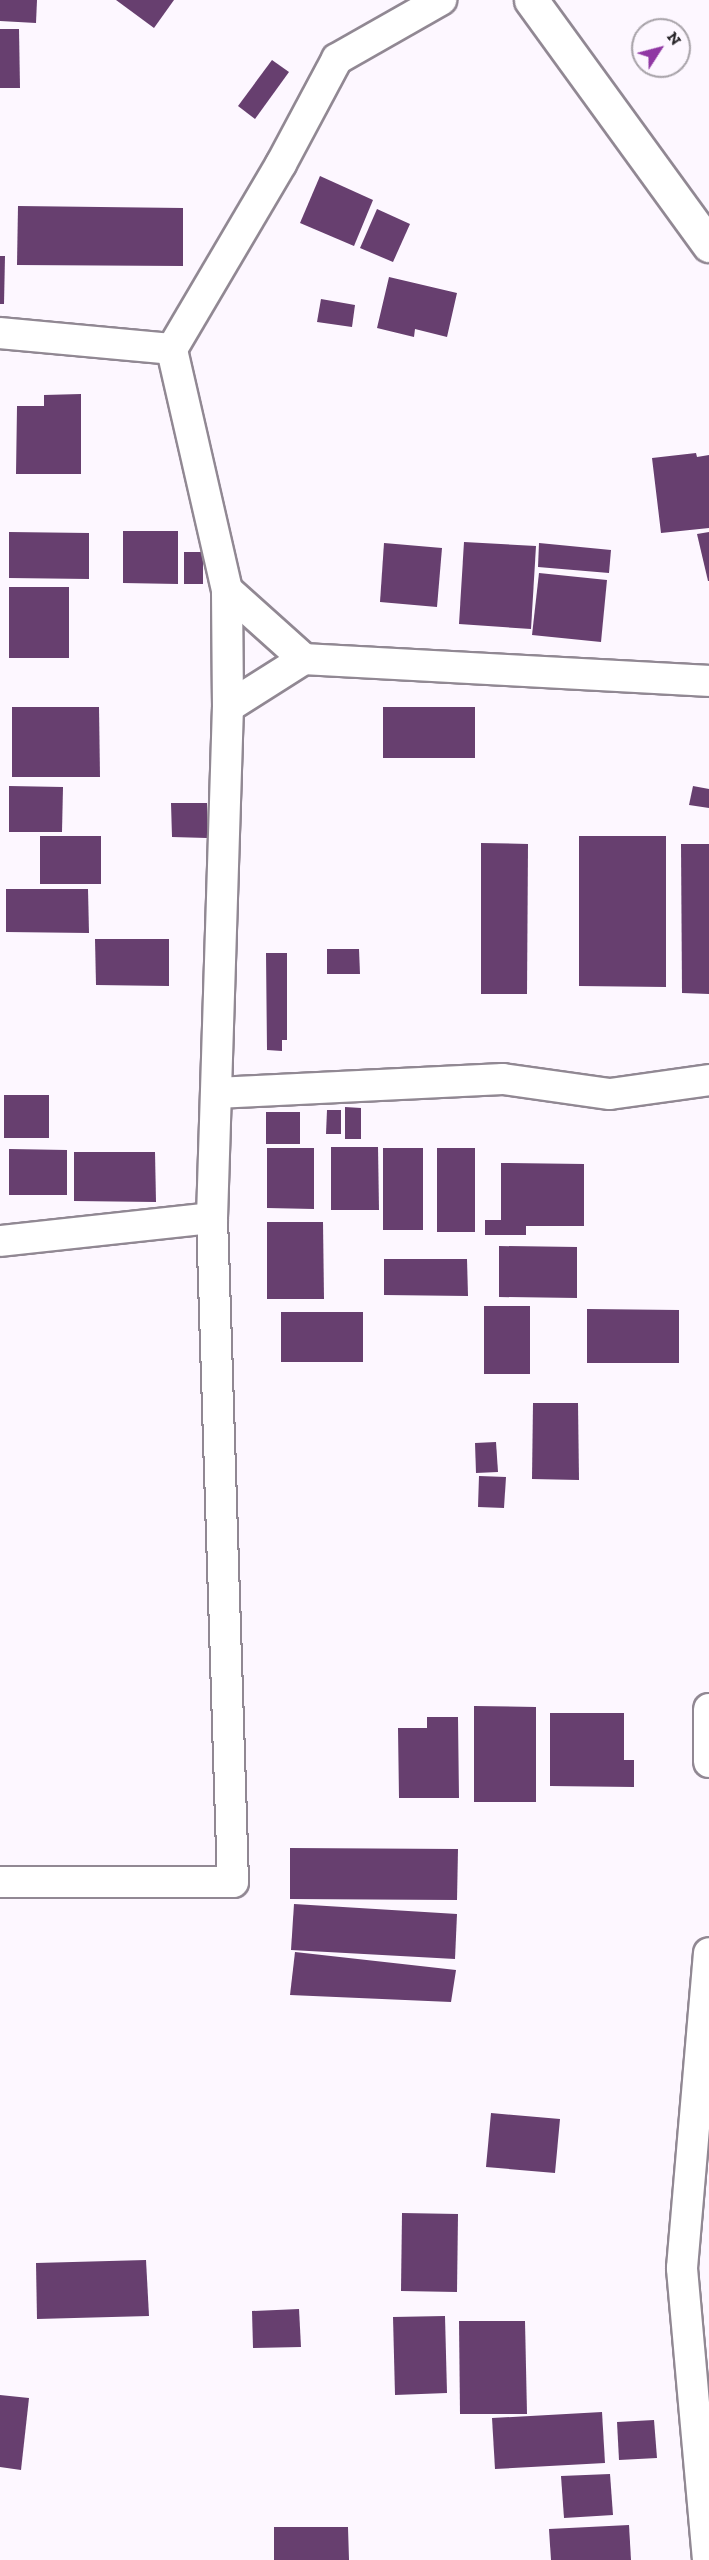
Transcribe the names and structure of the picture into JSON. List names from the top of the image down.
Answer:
{
  "north": "top right"
}
